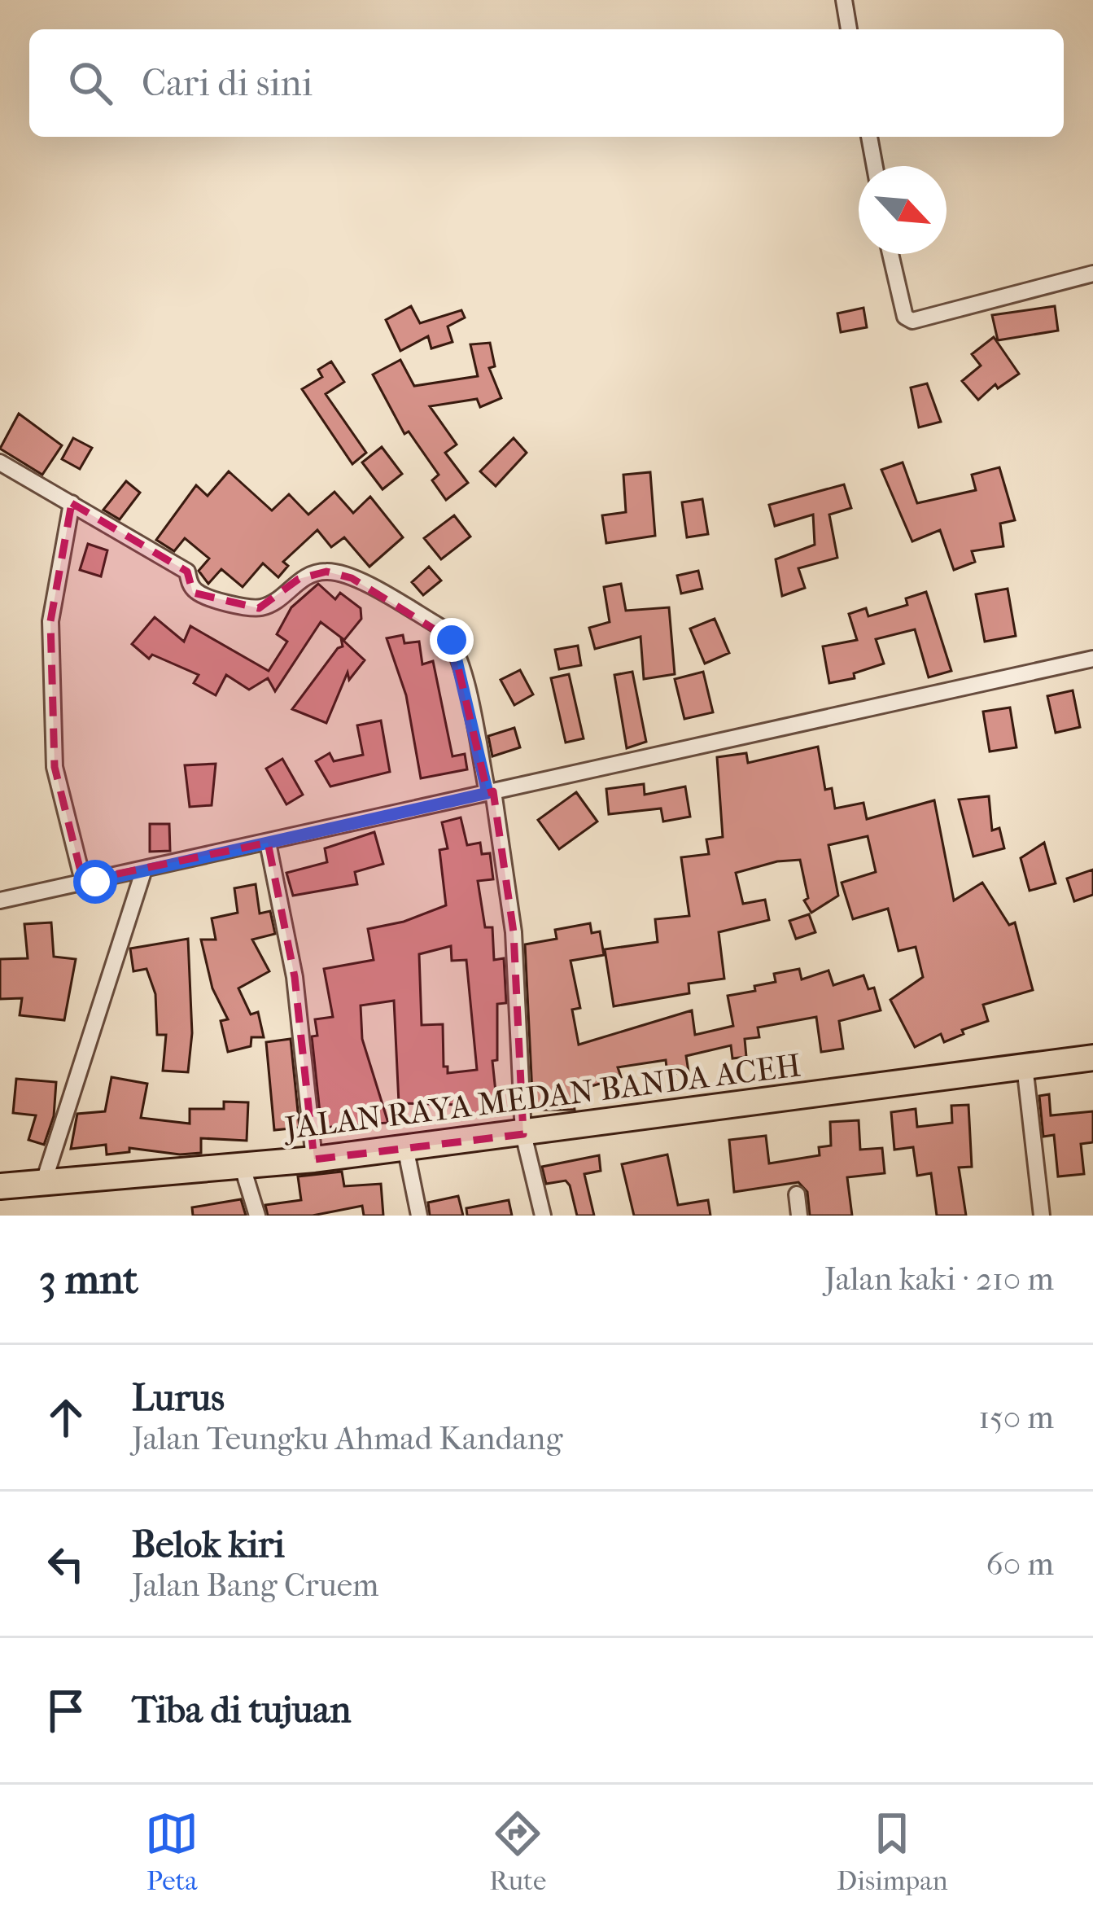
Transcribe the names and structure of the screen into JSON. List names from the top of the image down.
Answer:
{
  "streets": {
    "highway": ["JALAN RAYA MEDAN BANDA ACEH"]
  },
  "north": "bottom right",
  "page": {
    "search": "Cari di sini",
    "heading": ["3 mnt", "Jalan kaki · 210 m"],
    "list": [
      ["Lurus", "Jalan Teungku Ahmad Kandang", "150 m"],
      ["Belok kiri", "Jalan Bang Cruem", "60 m"],
      "Tiba di tujuan"
    ],
    "nav": ["Peta", "Rute", "Disimpan"]
  }
}
